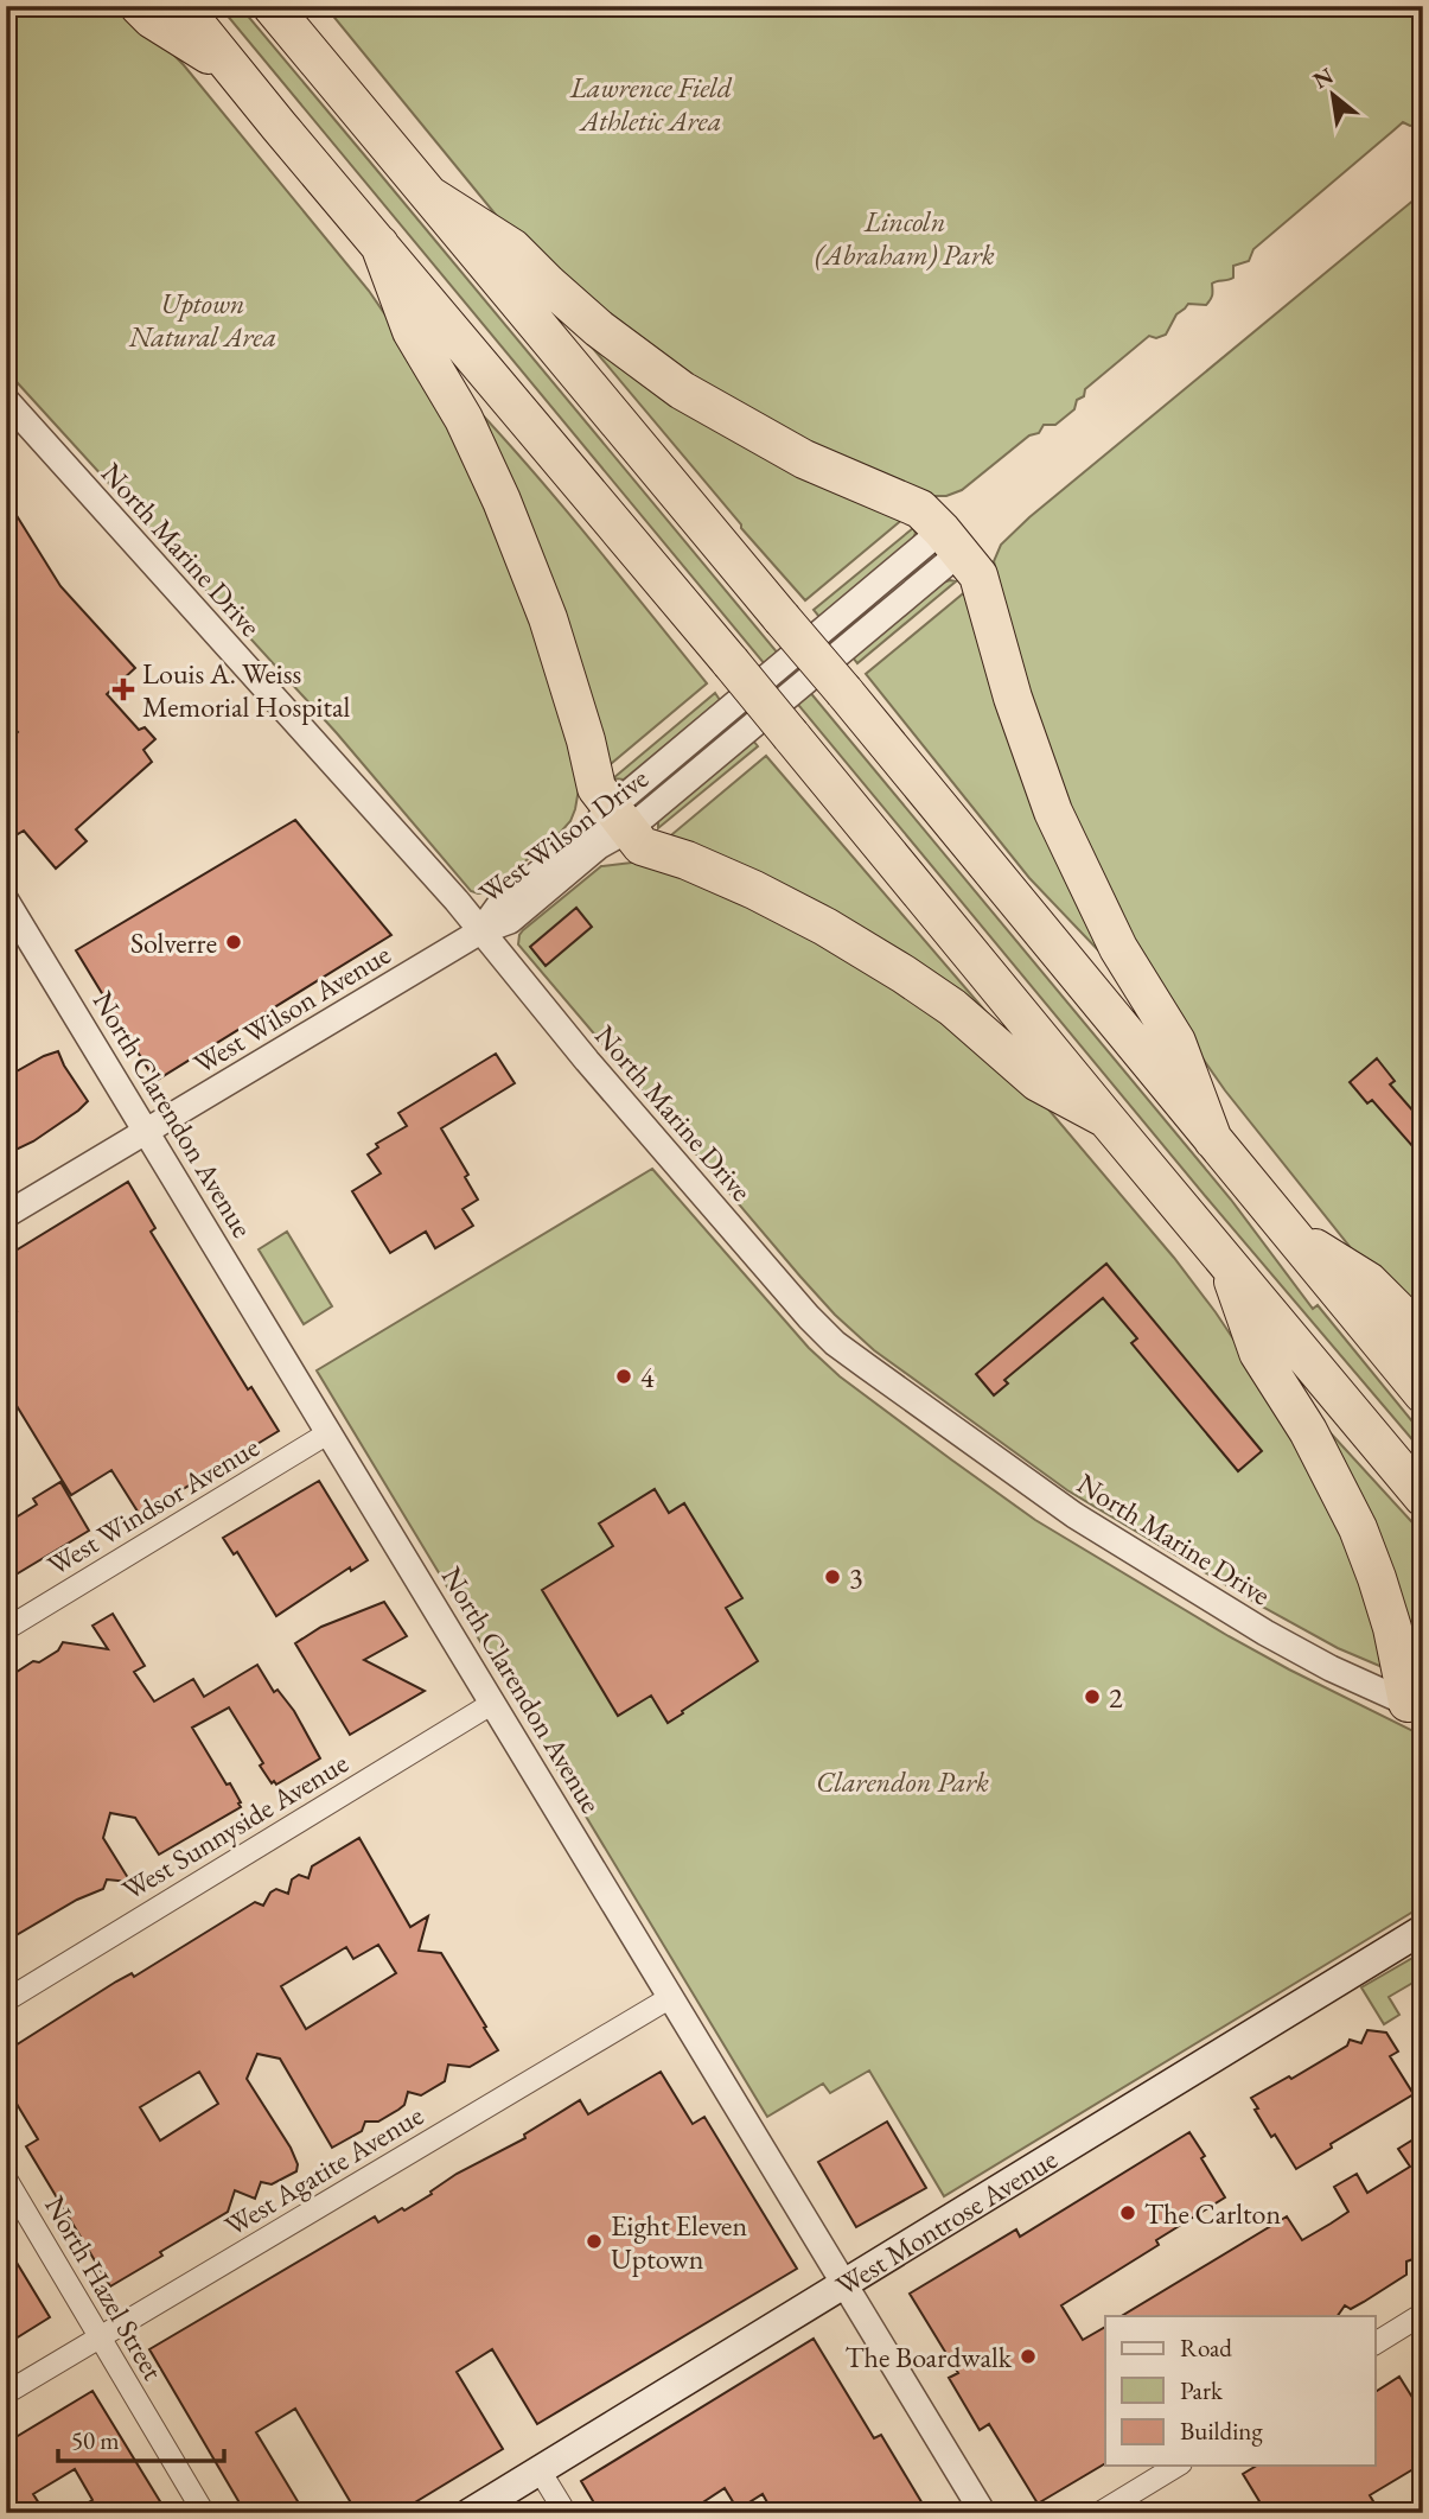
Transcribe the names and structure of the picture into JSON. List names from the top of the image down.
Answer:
{
  "streets": {
    "main road": ["West Montrose Avenue"],
    "street": [
      "North Marine Drive",
      "West Wilson Drive",
      "West Wilson Avenue",
      "North Clarendon Avenue",
      "West Windsor Avenue",
      "West Sunnyside Avenue",
      "West Agatite Avenue",
      "North Hazel Street"
    ]
  },
  "crossings": [
    ["North Marine Drive", "West Wilson Drive"],
    ["North Marine Drive", "West Wilson Avenue"],
    ["West Wilson Drive", "West Wilson Avenue"],
    ["West Wilson Avenue", "North Clarendon Avenue"],
    ["North Clarendon Avenue", "West Windsor Avenue"],
    ["North Clarendon Avenue", "West Sunnyside Avenue"],
    ["North Clarendon Avenue", "West Agatite Avenue"],
    ["North Clarendon Avenue", "West Montrose Avenue"],
    ["West Agatite Avenue", "North Hazel Street"]
  ],
  "parks": [
    "Lawrence Field Athletic Area",
    "Lincoln (Abraham) Park",
    "Uptown Natural Area",
    "Clarendon Park"
  ],
  "places": {
    "health": ["Louis A. Weiss Memorial Hospital"],
    "other": [
      "Solverre",
      "4",
      "3",
      "2",
      "The Carlton",
      "Eight Eleven Uptown",
      "The Boardwalk"
    ]
  },
  "legend": ["Road", "Park", "Building"],
  "scale_bar": "50 m",
  "north": "top left"
}
